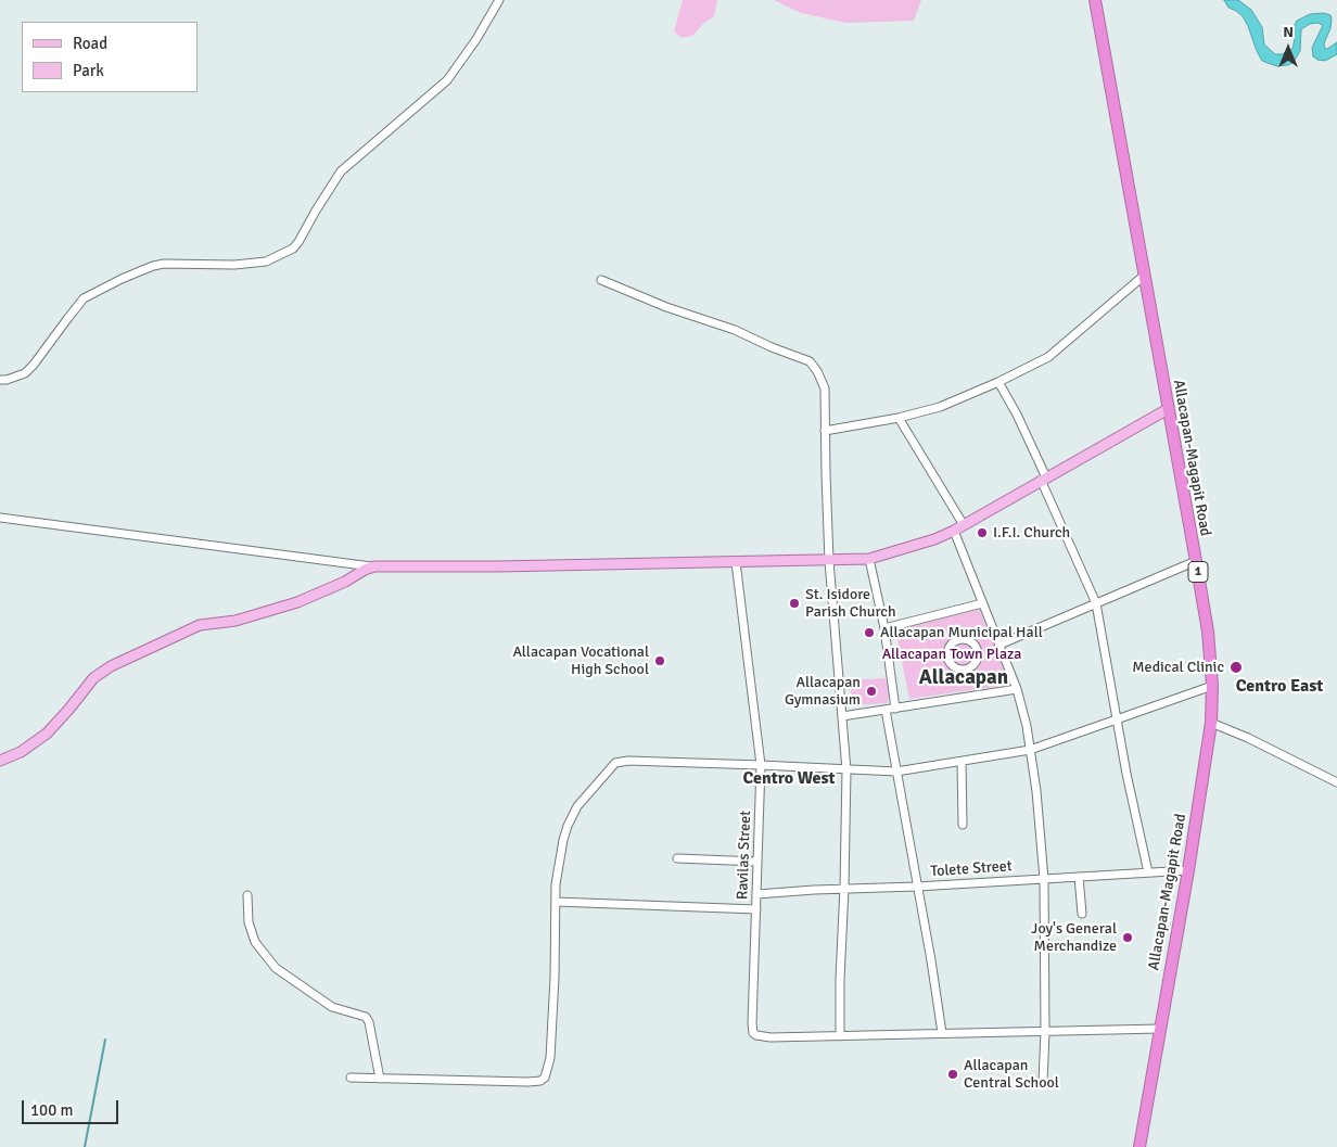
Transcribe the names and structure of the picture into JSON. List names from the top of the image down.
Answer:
{
  "streets": {
    "highway": ["Allacapan-Magapit Road", "1"],
    "street": ["Ravilas Street", "Tolete Street"]
  },
  "crossings": [
    ["Allacapan-Magapit Road", "Tolete Street"],
    ["Ravilas Street", "Tolete Street"]
  ],
  "districts": ["Allacapan", "Centro East", "Centro West"],
  "parks": ["Allacapan Town Plaza"],
  "places": [
    "I.F.I. Church",
    "St. Isidore Parish Church",
    "Allacapan Municipal Hall",
    "Allacapan Vocational High School",
    "Medical Clinic",
    "Allacapan Gymnasium",
    "Joy's General Merchandize",
    "Allacapan Central School"
  ],
  "legend": ["Road", "Park"],
  "scale_bar": "100 m",
  "north": "top"
}
